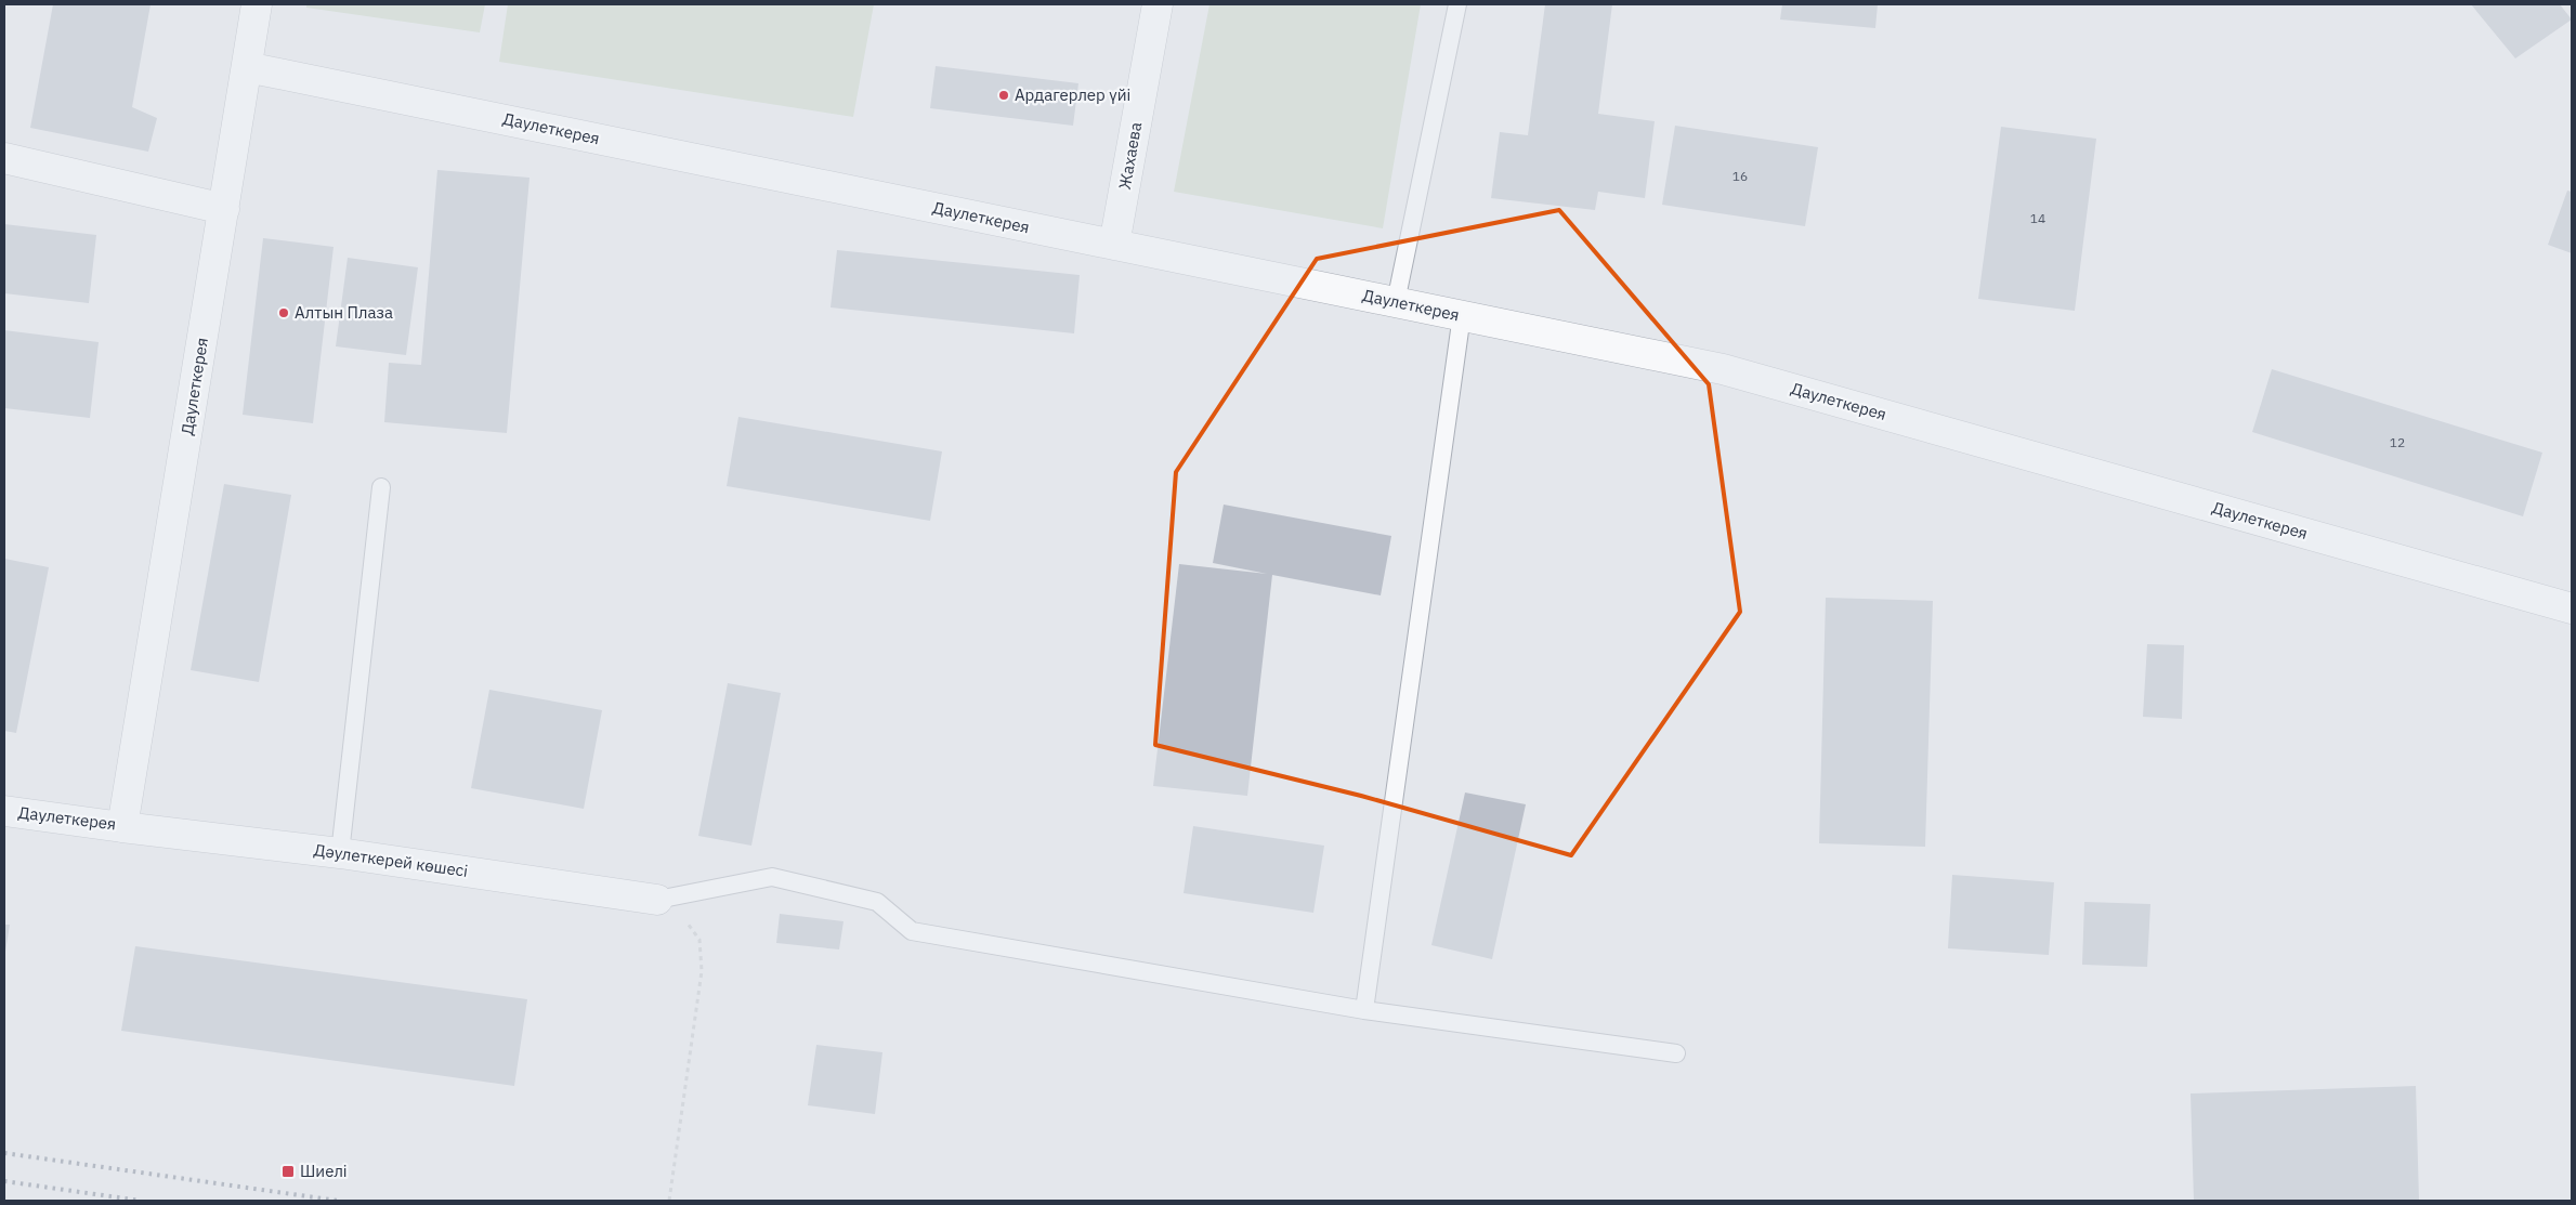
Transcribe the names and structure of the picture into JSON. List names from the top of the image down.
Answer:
{
  "streets": {
    "street": ["Даулеткерея", "Жахаева", "Дәулеткерей көшесі"]
  },
  "crossings": [
    ["Даулеткерея", "Жахаева"],
    ["Даулеткерея", "Дәулеткерей көшесі"]
  ],
  "places": {
    "other": ["Ардагерлер үйі", "Алтын Плаза"],
    "transit": ["Шиелі"]
  },
  "house_numbers": ["16", "14", "12"]
}
